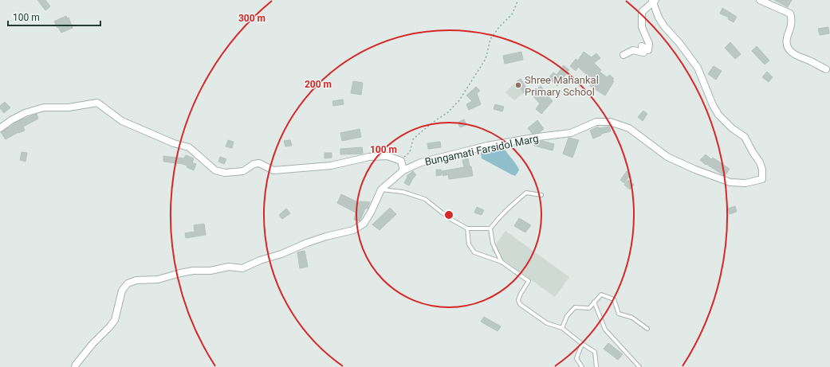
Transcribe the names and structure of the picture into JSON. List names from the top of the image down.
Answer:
{
  "streets": {
    "street": ["Bungamati Farsidol Marg"]
  },
  "places": ["Shree Mahankal Primary School"],
  "scale_bar": "100 m",
  "rings": ["300 m", "200 m", "100 m"]
}
